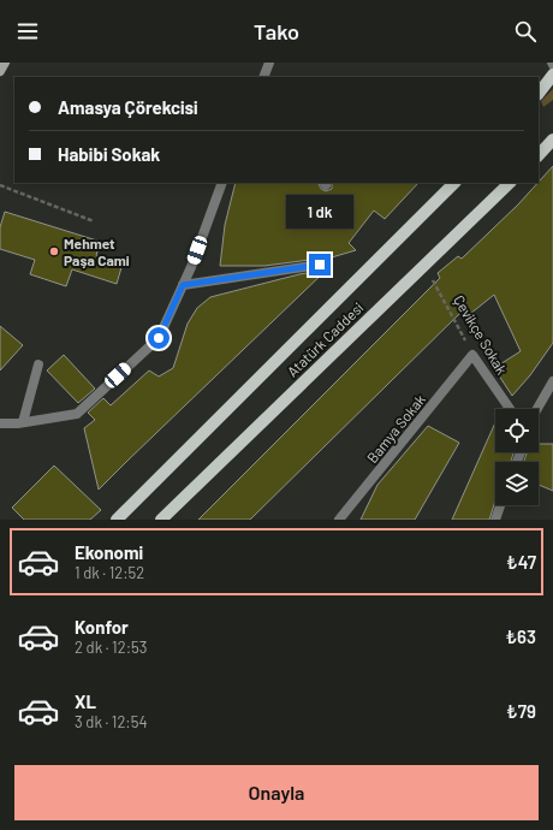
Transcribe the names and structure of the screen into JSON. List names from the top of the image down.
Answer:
{
  "streets": {
    "main road": ["Atatürk Caddesi"],
    "street": ["Çevikçe Sokak", "Bamya Sokak"]
  },
  "crossings": [
    ["Çevikçe Sokak", "Atatürk Caddesi"],
    ["Çevikçe Sokak", "Bamya Sokak"]
  ],
  "places": ["Mehmet Paşa Cami"],
  "page": {
    "header": "Tako",
    "banner": ["Amasya Çörekcisi", "Habibi Sokak"],
    "bubble": "1 dk",
    "list": [
      {
        "name": "Ekonomi",
        "note": "1 dk · 12:52",
        "value": "₺47"
      },
      {
        "name": "Konfor",
        "note": "2 dk · 12:53",
        "value": "₺63"
      },
      {
        "name": "XL",
        "note": "3 dk · 12:54",
        "value": "₺79"
      }
    ],
    "buttons": "Onayla"
  }
}
